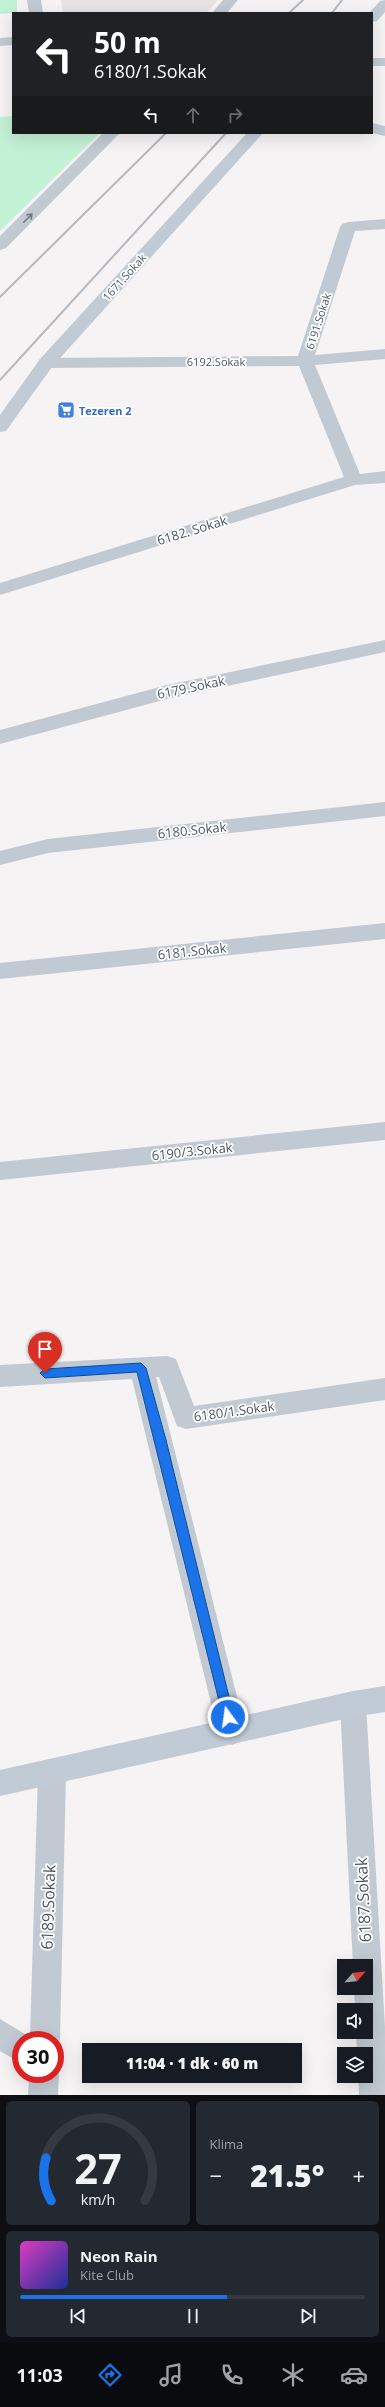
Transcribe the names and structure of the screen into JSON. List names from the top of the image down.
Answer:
{
  "streets": {
    "street": [
      "1671.Sokak",
      "6191.Sokak",
      "6192.Sokak",
      "6182. Sokak",
      "6179.Sokak",
      "6180.Sokak",
      "6181.Sokak",
      "6190/3.Sokak",
      "6180/1.Sokak",
      "6187.Sokak",
      "6189.Sokak"
    ]
  },
  "crossings": [
    ["1671.Sokak", "6192.Sokak"],
    ["6191.Sokak", "6192.Sokak"],
    ["6191.Sokak", "6182. Sokak"]
  ],
  "places": {
    "supermarket": ["Tezeren 2"]
  },
  "north": "top right",
  "page": {
    "turn": ["50 m", "6180/1.Sokak"],
    "limit": "30",
    "trip": "11:04 · 1 dk · 60 m",
    "tile": "Klima",
    "heat": ["−", "21.5°", "+"],
    "song": ["Neon Rain", "Kite Club"],
    "tabs": "11:03",
    "gauge": ["27", "km/h"]
  }
}
